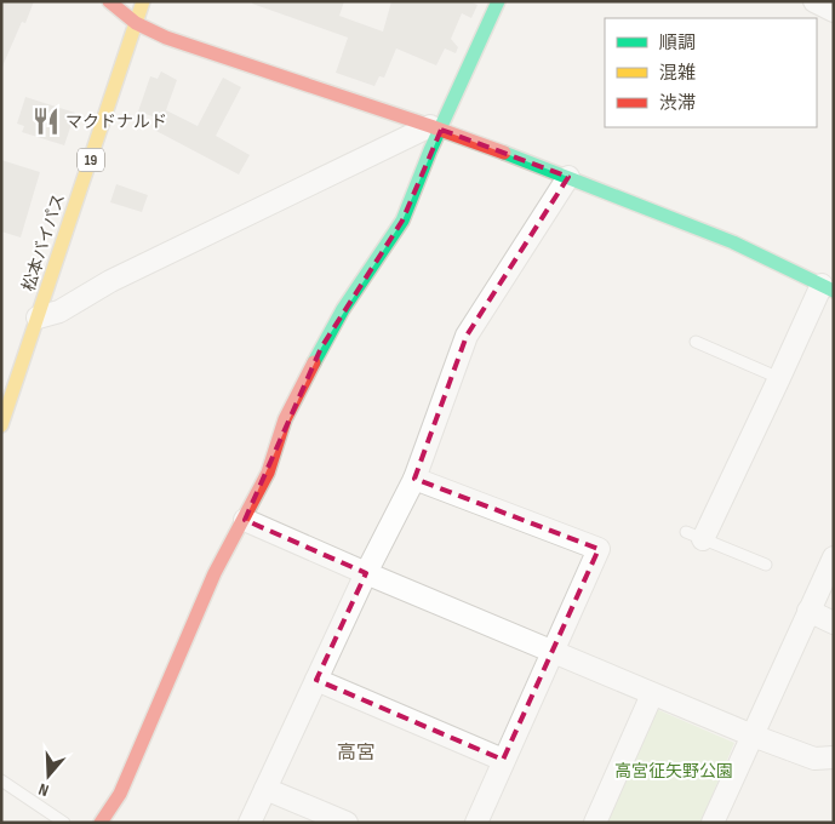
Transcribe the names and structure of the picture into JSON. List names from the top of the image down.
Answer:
{
  "streets": {
    "main road": ["19", "松本バイパス"]
  },
  "districts": ["高宮"],
  "parks": ["高宮征矢野公園"],
  "places": {
    "restaurant": ["マクドナルド"]
  },
  "legend": ["順調", "混雑", "渋滞"],
  "north": "bottom"
}
